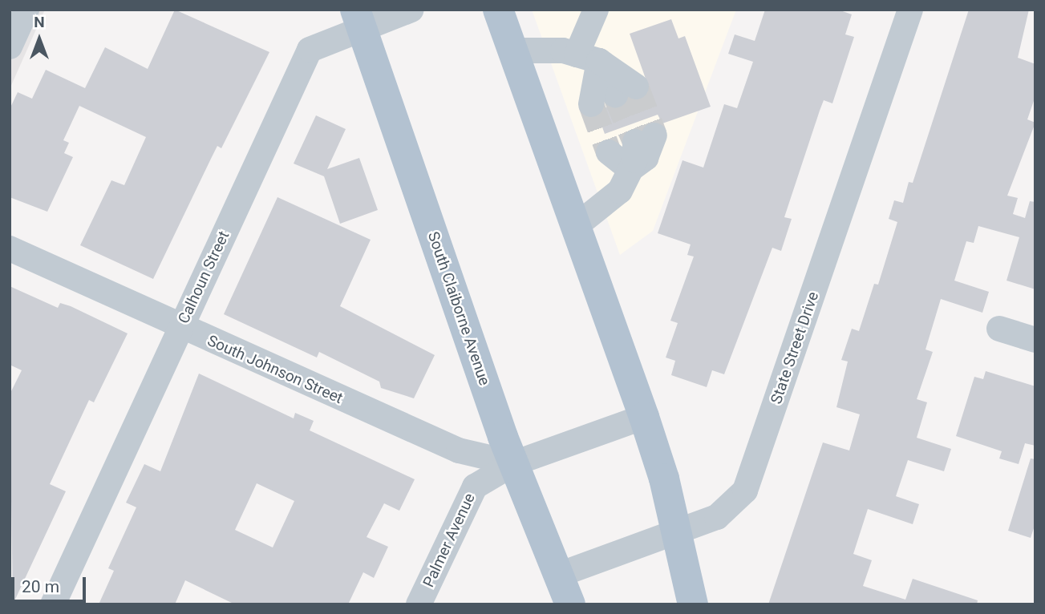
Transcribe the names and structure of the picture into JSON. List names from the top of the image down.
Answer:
{
  "streets": {
    "main road": ["South Claiborne Avenue"],
    "street": [
      "Calhoun Street",
      "State Street Drive",
      "South Johnson Street",
      "Palmer Avenue"
    ]
  },
  "crossings": [
    ["Calhoun Street", "South Claiborne Avenue"],
    ["Calhoun Street", "South Johnson Street"],
    ["South Claiborne Avenue", "State Street Drive"],
    ["South Claiborne Avenue", "South Johnson Street"],
    ["South Claiborne Avenue", "Palmer Avenue"],
    ["South Johnson Street", "Palmer Avenue"]
  ],
  "scale_bar": "20 m",
  "north": "top"
}
